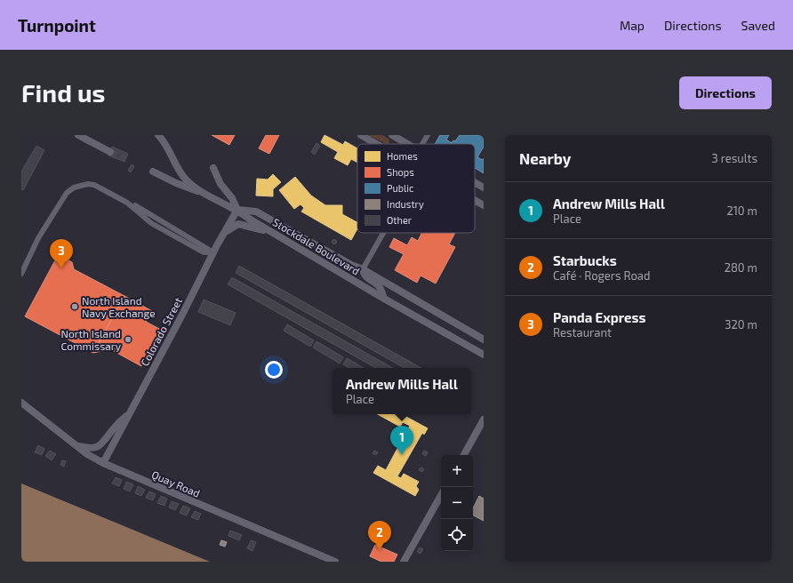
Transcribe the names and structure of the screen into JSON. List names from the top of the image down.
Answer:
{
  "streets": {
    "main road": ["Stockdale Boulevard", "Colorado Street", "Quay Road"]
  },
  "crossings": [
    ["Stockdale Boulevard", "Colorado Street"],
    ["Colorado Street", "Quay Road"]
  ],
  "places": ["North Island Navy Exchange", "North Island Commissary"],
  "legend": [
    "Homes",
    "Shops",
    "Public",
    "Industry",
    "Other"
  ],
  "page": {
    "header": "Turnpoint",
    "nav": ["Map", "Directions", "Saved"],
    "buttons": "Directions",
    "title": "Find us",
    "heading": ["Nearby", "3 results"],
    "list": [
      {
        "mark": "1",
        "name": "Andrew Mills Hall",
        "note": "Place",
        "value": "210 m"
      },
      {
        "mark": "2",
        "name": "Starbucks",
        "note": "Café · Rogers Road",
        "value": "280 m"
      },
      {
        "mark": "3",
        "name": "Panda Express",
        "note": "Restaurant",
        "value": "320 m"
      }
    ],
    "pins": ["3", "1", "2"],
    "popup": ["Andrew Mills Hall", "Place"],
    "map_buttons": ["+", "−"]
  }
}
